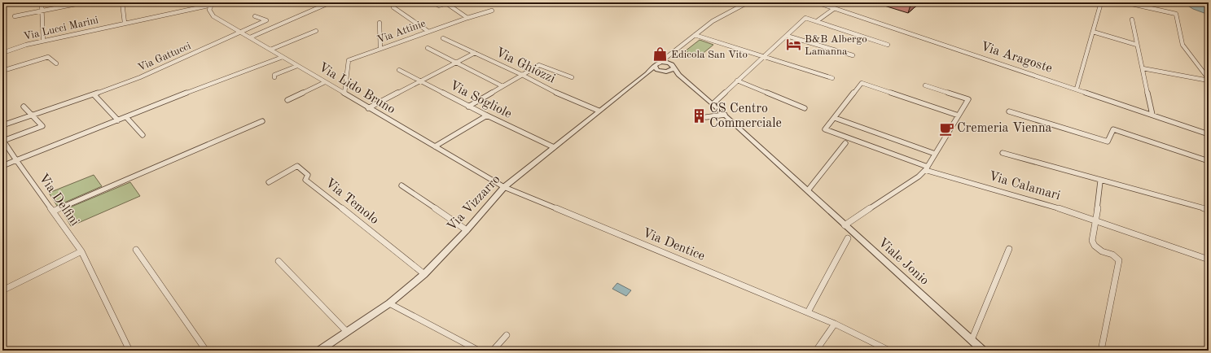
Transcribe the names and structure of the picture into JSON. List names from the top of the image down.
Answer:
{
  "streets": {
    "street": [
      "Via Lucci Marini",
      "Via Attinie",
      "Via Gattucci",
      "Via Aragoste",
      "Via Ghiozzi",
      "Via Lido Bruno",
      "Via Sogliole",
      "Via Calamari",
      "Via Delfini",
      "Via Temolo",
      "Via Vizzarro",
      "Via Dentice",
      "Viale Jonio"
    ]
  },
  "crossings": [
    ["Via Lucci Marini", "Via Lido Bruno"],
    ["Via Attinie", "Via Lido Bruno"],
    ["Via Gattucci", "Via Lido Bruno"],
    ["Via Gattucci", "Via Delfini"],
    ["Via Ghiozzi", "Via Vizzarro"],
    ["Via Lido Bruno", "Via Vizzarro"],
    ["Via Lido Bruno", "Via Dentice"],
    ["Via Sogliole", "Via Vizzarro"],
    ["Via Temolo", "Via Vizzarro"],
    ["Via Vizzarro", "Via Dentice"],
    ["Via Vizzarro", "Viale Jonio"]
  ],
  "places": {
    "hotel": ["B&B Albergo Lamanna"],
    "shop": ["Edicola San Vito"],
    "building": ["CS Centro Commerciale"],
    "cafe": ["Cremeria Vienna"]
  }
}
